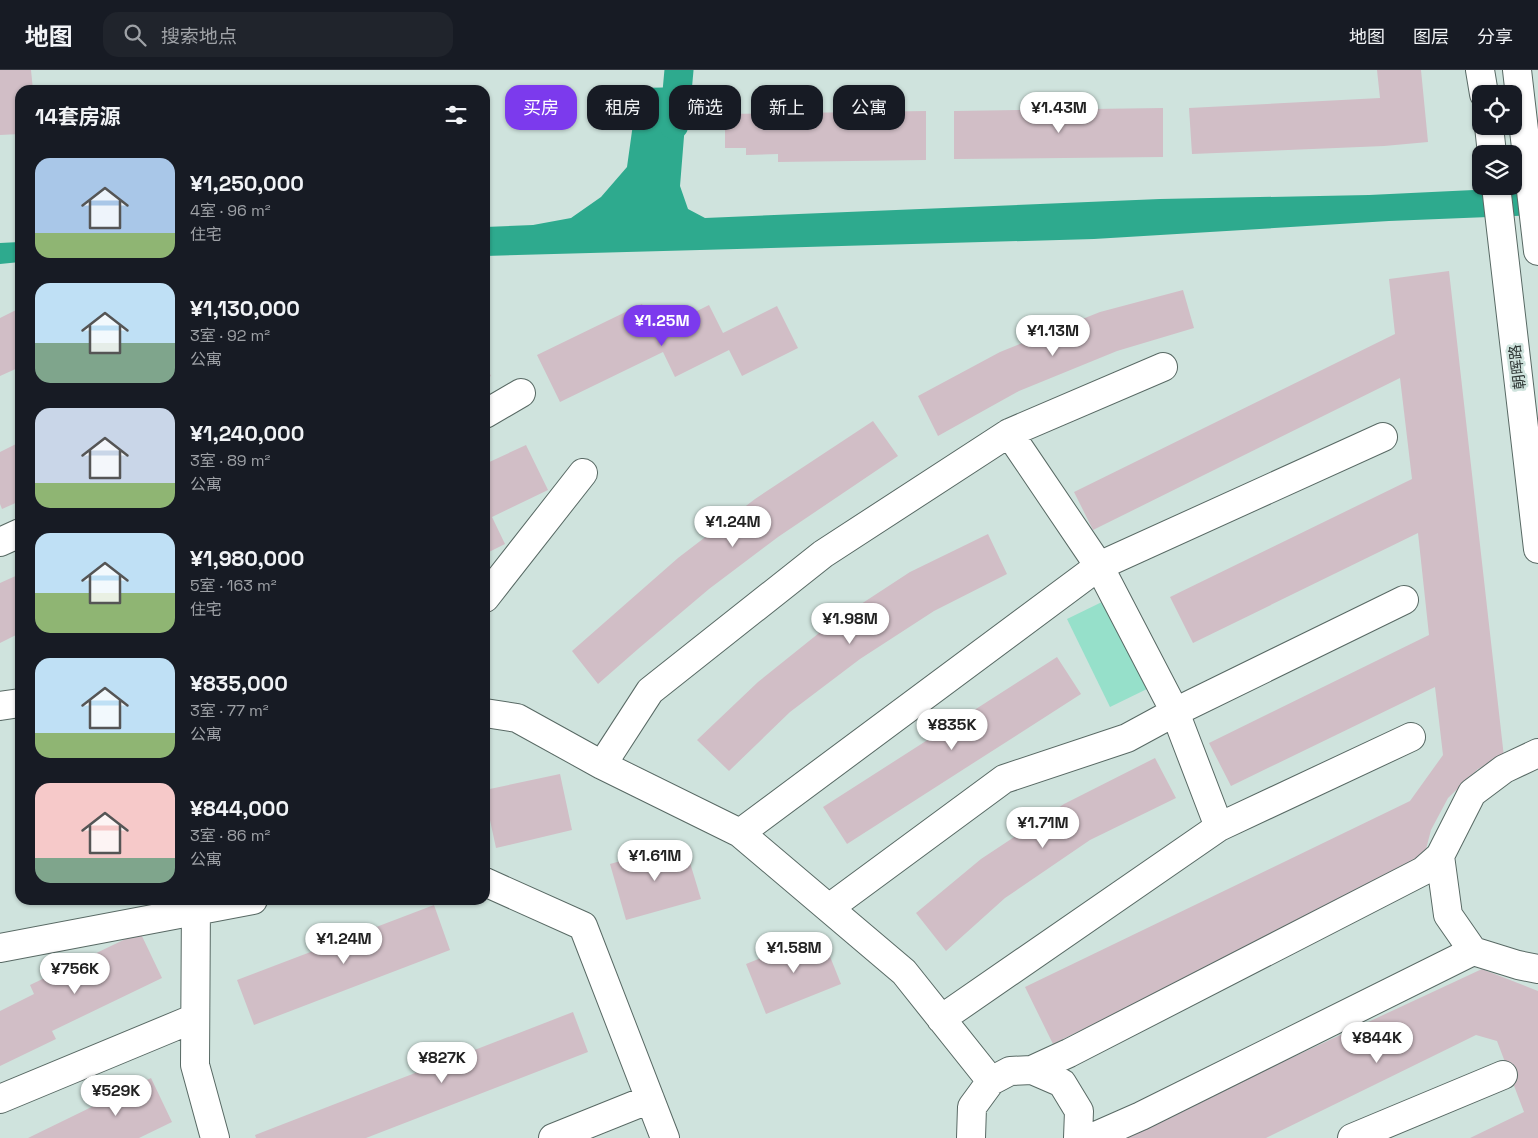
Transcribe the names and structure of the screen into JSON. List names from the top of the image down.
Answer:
{
  "streets": {
    "main road": ["朝晖路"]
  },
  "page": {
    "header": "地图",
    "search": "搜索地点",
    "nav": ["地图", "图层", "分享"],
    "chip": [
      "买房",
      "租房",
      "筛选",
      "新上",
      "公寓"
    ],
    "heading": "14套房源",
    "price": [
      "¥1.43M",
      "¥1.25M",
      "¥1.13M",
      "¥1.24M",
      "¥1.98M",
      "¥835K",
      "¥1.71M",
      "¥1.61M",
      "¥1.24M",
      "¥1.58M",
      "¥756K",
      "¥844K",
      "¥827K",
      "¥529K"
    ],
    "list": [
      {
        "name": "¥1,250,000",
        "note": "4室 · 96 m² · 住宅"
      },
      {
        "name": "¥1,130,000",
        "note": "3室 · 92 m² · 公寓"
      },
      {
        "name": "¥1,240,000",
        "note": "3室 · 89 m² · 公寓"
      },
      {
        "name": "¥1,980,000",
        "note": "5室 · 163 m² · 住宅"
      },
      {
        "name": "¥835,000",
        "note": "3室 · 77 m² · 公寓"
      },
      {
        "name": "¥844,000",
        "note": "3室 · 86 m² · 公寓"
      }
    ]
  }
}
